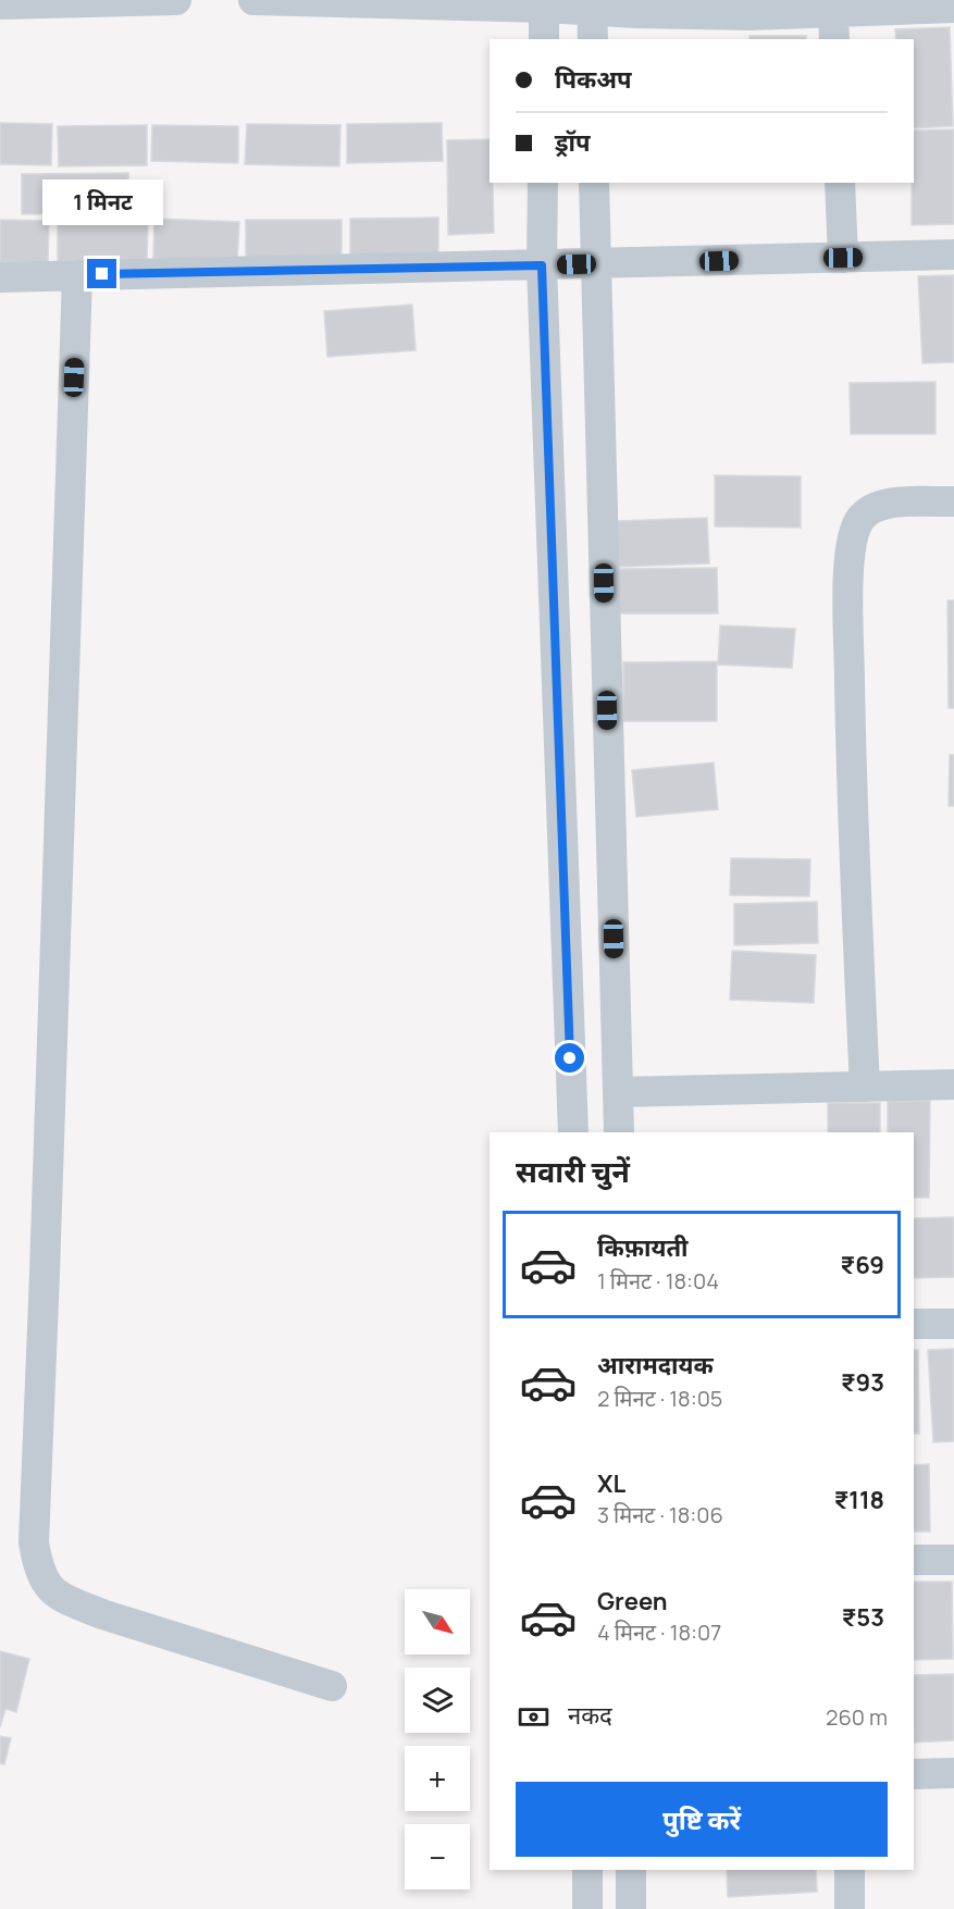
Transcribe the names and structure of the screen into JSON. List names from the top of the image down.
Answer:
{
  "north": "bottom right",
  "page": {
    "banner": ["पिकअप", "ड्रॉप"],
    "bubble": "1 मिनट",
    "heading": "सवारी चुनें",
    "list": [
      {
        "name": "किफ़ायती",
        "note": "1 मिनट · 18:04",
        "value": "₹69"
      },
      {
        "name": "आरामदायक",
        "note": "2 मिनट · 18:05",
        "value": "₹93"
      },
      {
        "name": "XL",
        "note": "3 मिनट · 18:06",
        "value": "₹118"
      },
      {
        "name": "Green",
        "note": "4 मिनट · 18:07",
        "value": "₹53"
      }
    ],
    "map_buttons": ["+", "−"],
    "pay": ["नकद", "260 m"],
    "buttons": "पुष्टि करें"
  }
}
